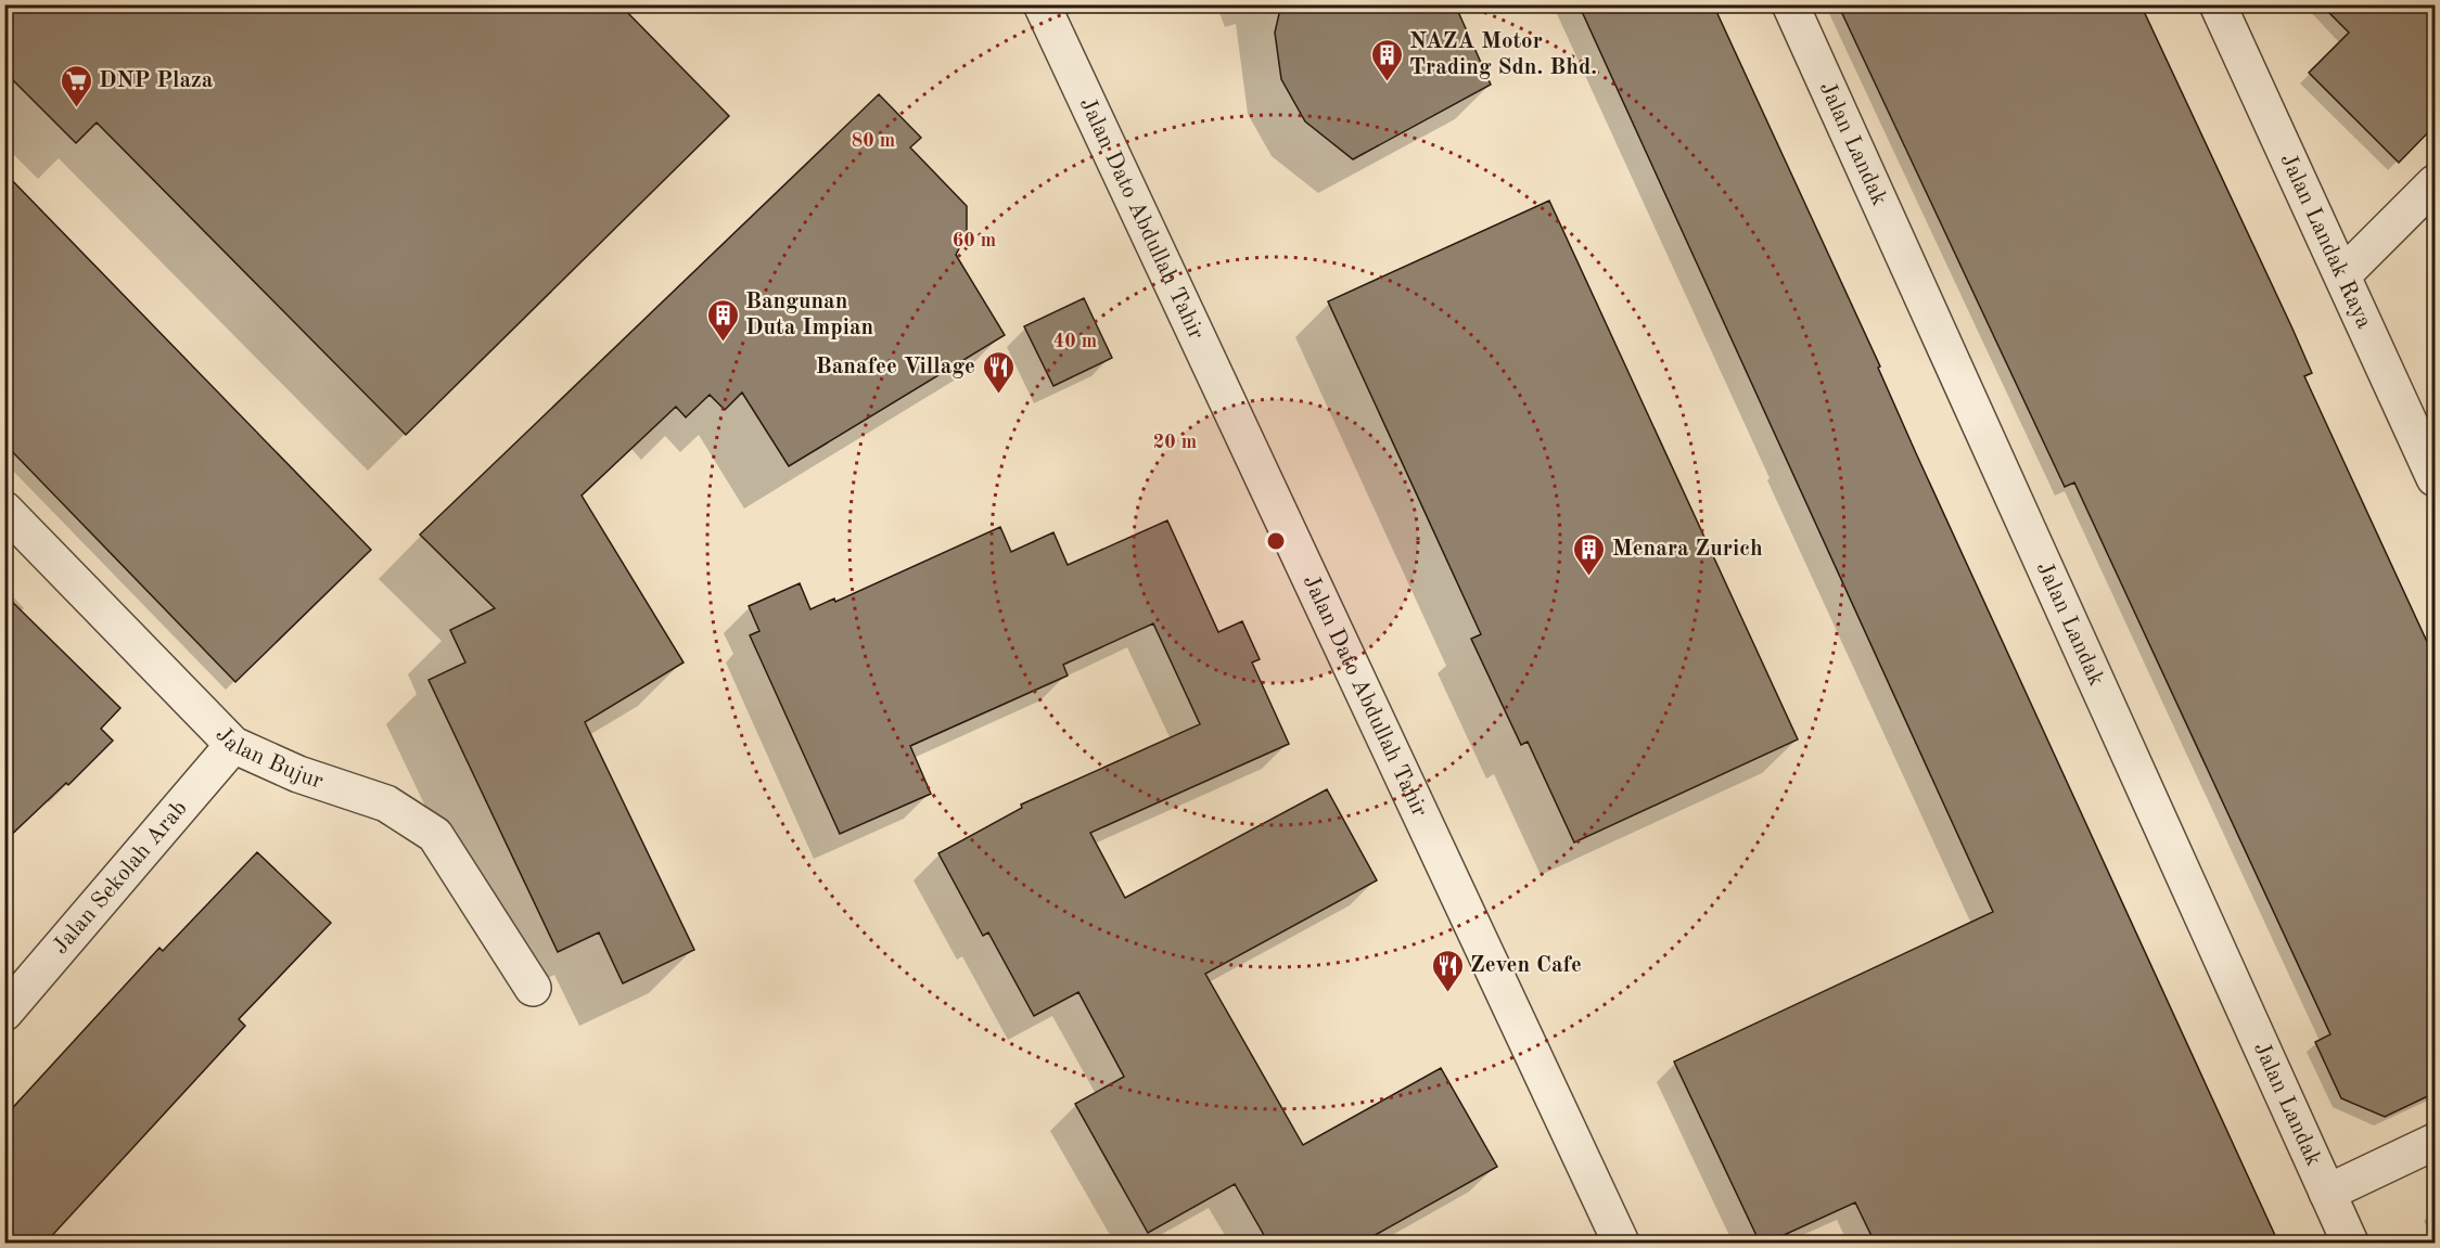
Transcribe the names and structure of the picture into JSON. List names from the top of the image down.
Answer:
{
  "streets": {
    "street": [
      "Jalan Landak",
      "Jalan Dato Abdullah Tahir",
      "Jalan Landak Raya",
      "Jalan Bujur",
      "Jalan Sekolah Arab"
    ]
  },
  "crossings": [
    ["Jalan Bujur", "Jalan Sekolah Arab"]
  ],
  "places": {
    "building": ["NAZA Motor Trading Sdn. Bhd.", "Bangunan Duta Impian", "Menara Zurich"],
    "supermarket": ["DNP Plaza"],
    "restaurant": ["Banafee Village", "Zeven Cafe"]
  },
  "rings": [
    "80 m",
    "60 m",
    "40 m",
    "20 m"
  ]
}
